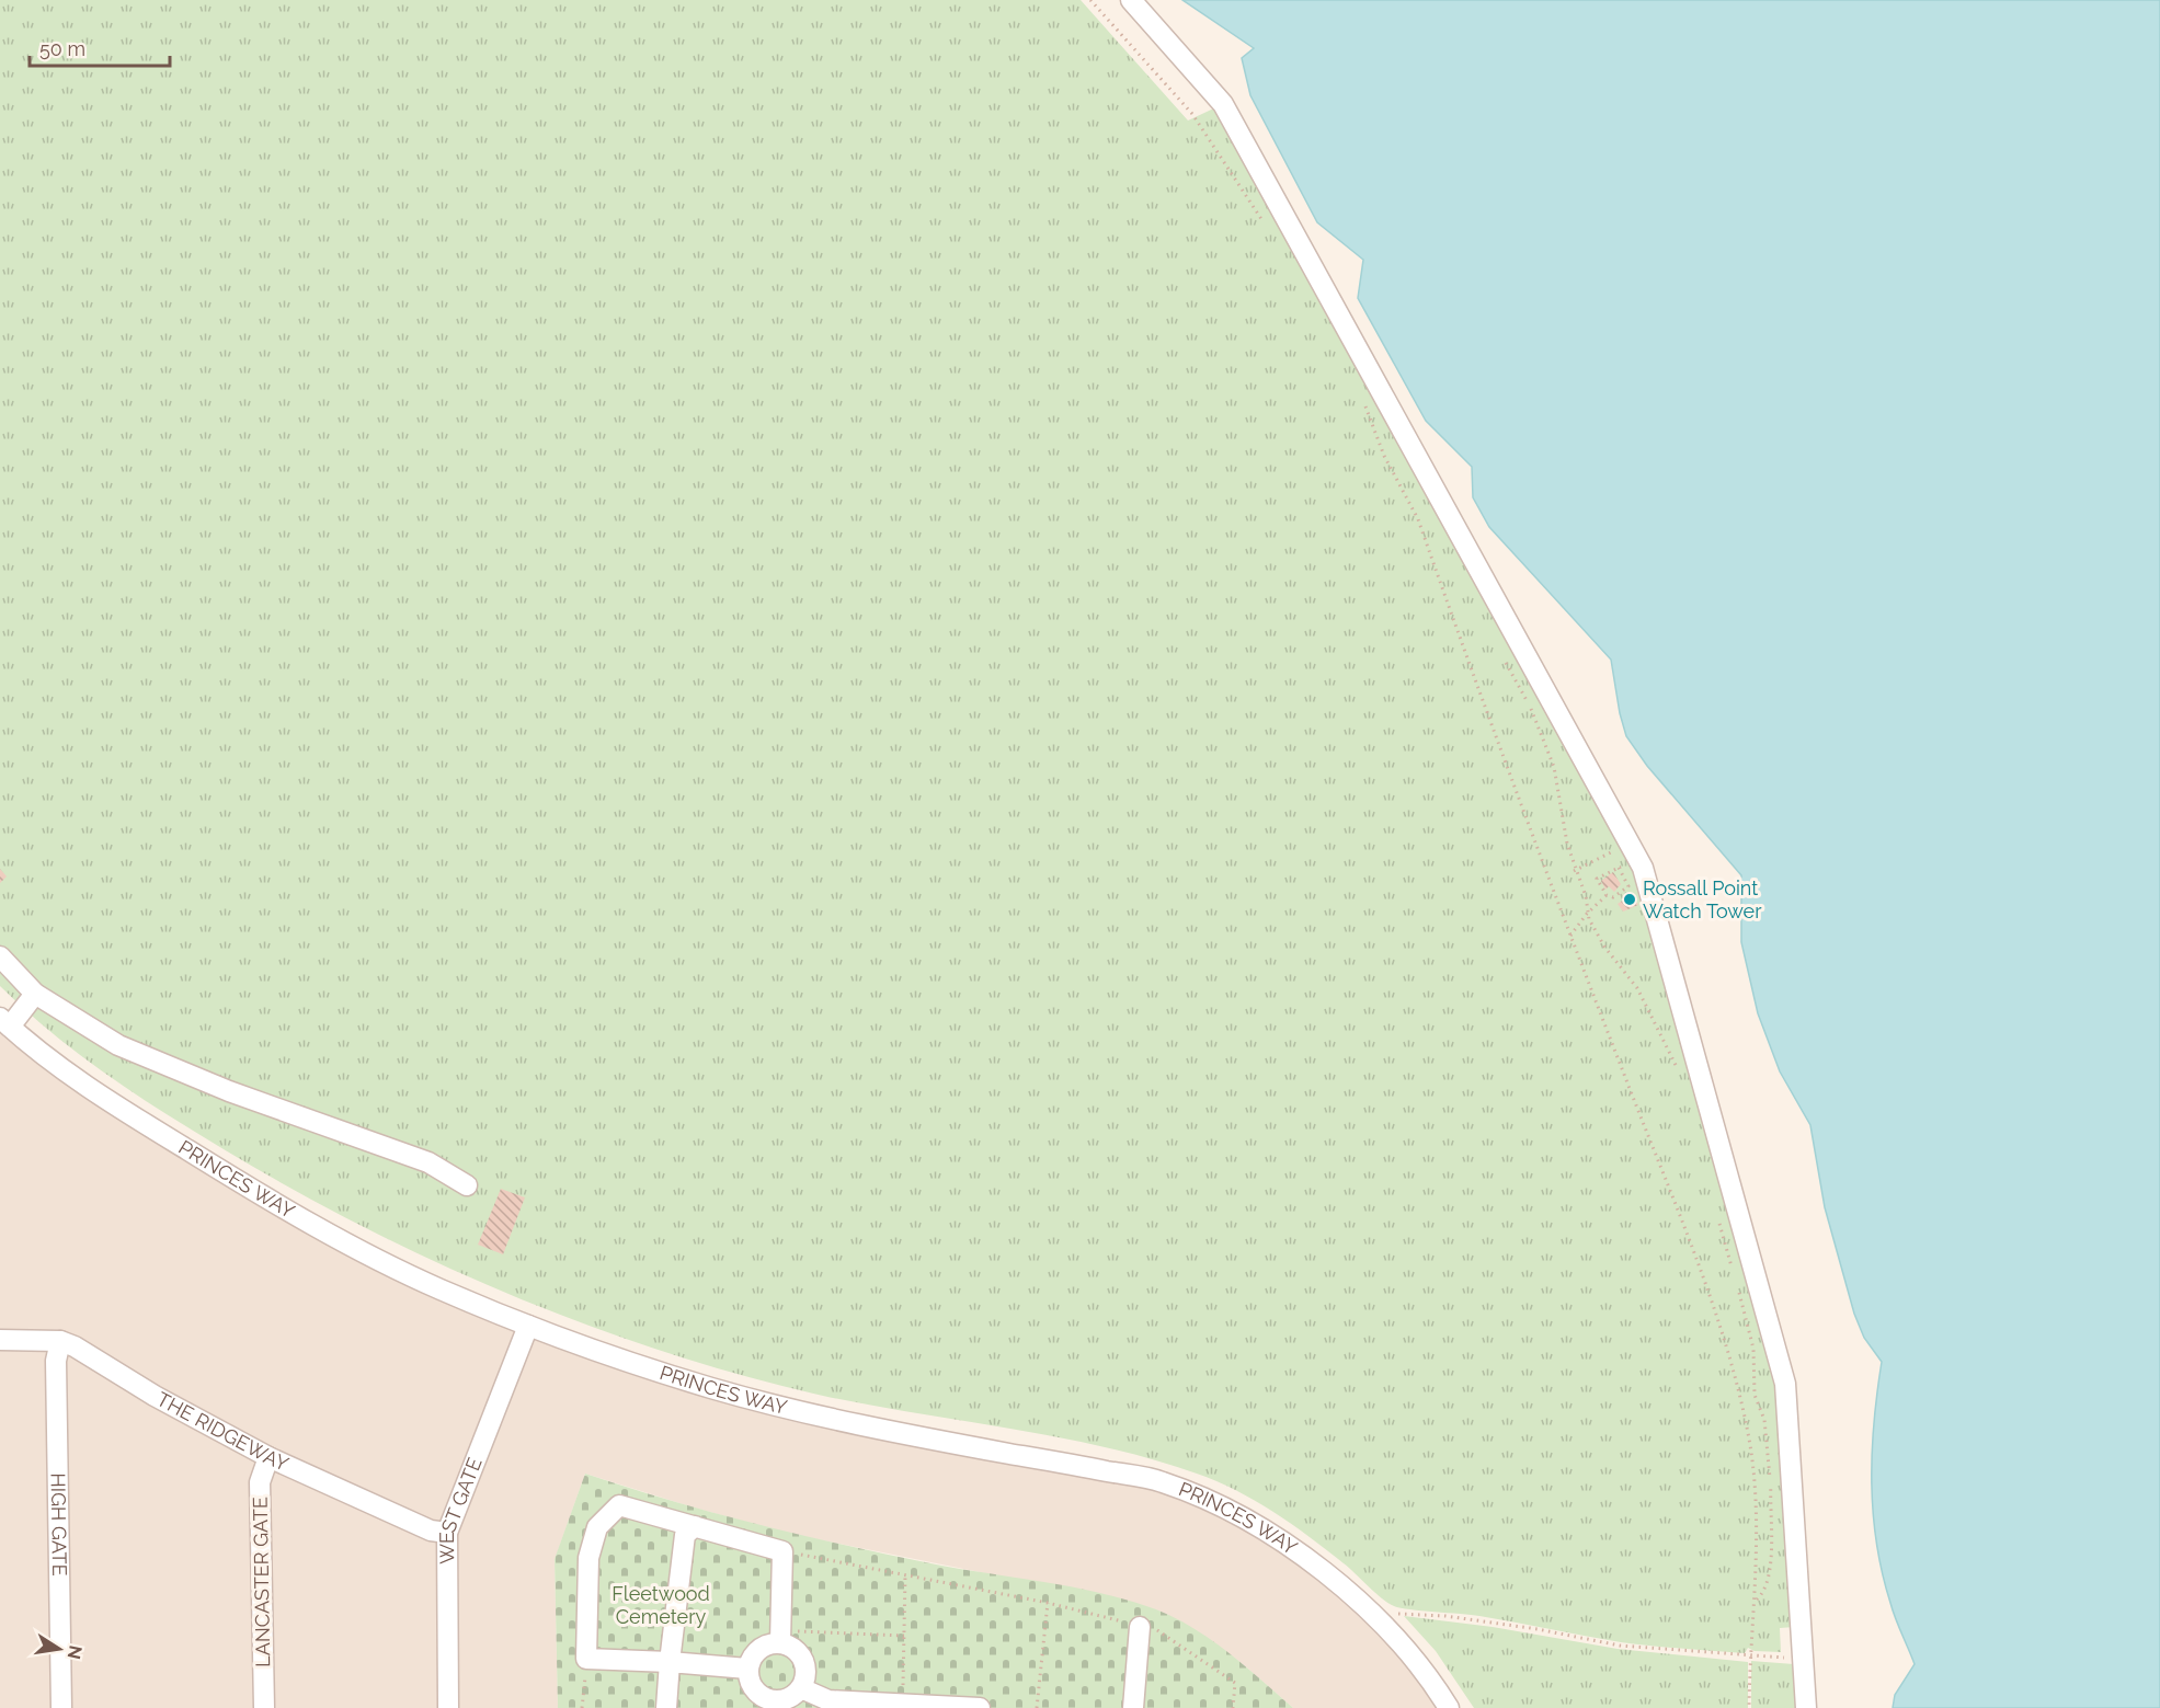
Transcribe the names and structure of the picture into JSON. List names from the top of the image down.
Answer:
{
  "streets": {
    "street": [
      "PRINCES WAY",
      "THE RIDGEWAY",
      "WEST GATE",
      "HIGH GATE",
      "LANCASTER GATE"
    ]
  },
  "crossings": [
    ["PRINCES WAY", "WEST GATE"],
    ["THE RIDGEWAY", "WEST GATE"],
    ["THE RIDGEWAY", "HIGH GATE"],
    ["THE RIDGEWAY", "LANCASTER GATE"]
  ],
  "parks": ["Fleetwood Cemetery"],
  "places": ["Rossall Point Watch Tower"],
  "scale_bar": "50 m",
  "north": "right"
}
